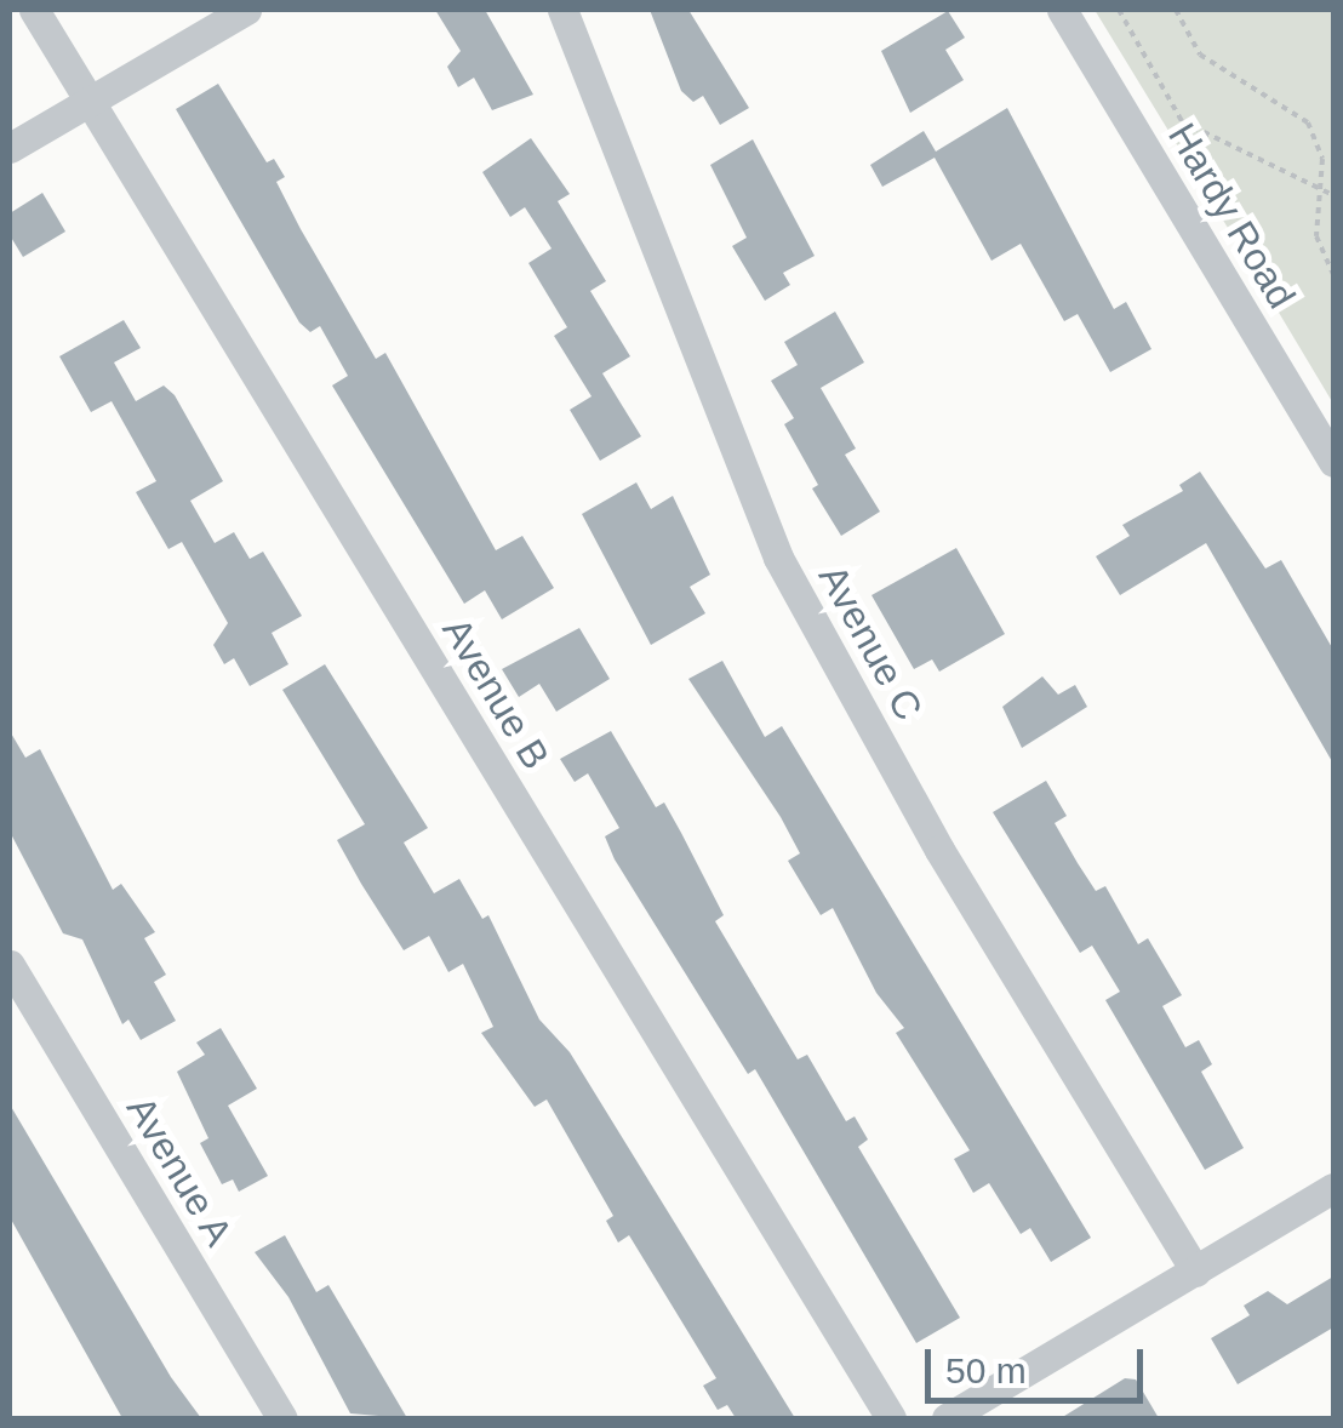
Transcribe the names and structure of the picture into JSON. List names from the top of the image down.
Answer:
{
  "streets": {
    "street": [
      "Hardy Road",
      "Avenue C",
      "Avenue B",
      "Avenue A"
    ]
  },
  "scale_bar": "50 m"
}
